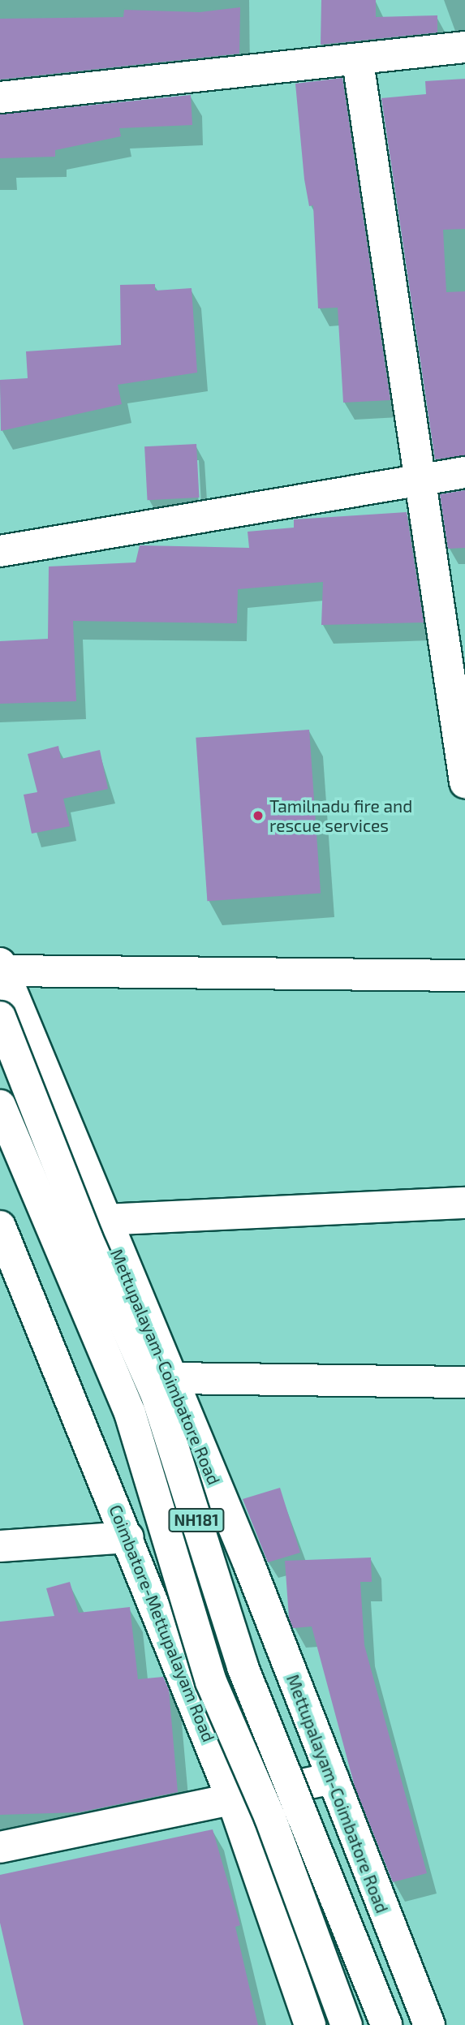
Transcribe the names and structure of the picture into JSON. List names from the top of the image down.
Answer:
{
  "streets": {
    "main road": ["Mettupalayam-Coimbatore Road", "NH181", "Coimbatore-Mettupalayam Road"]
  },
  "places": ["Tamilnadu fire and rescue services"]
}
